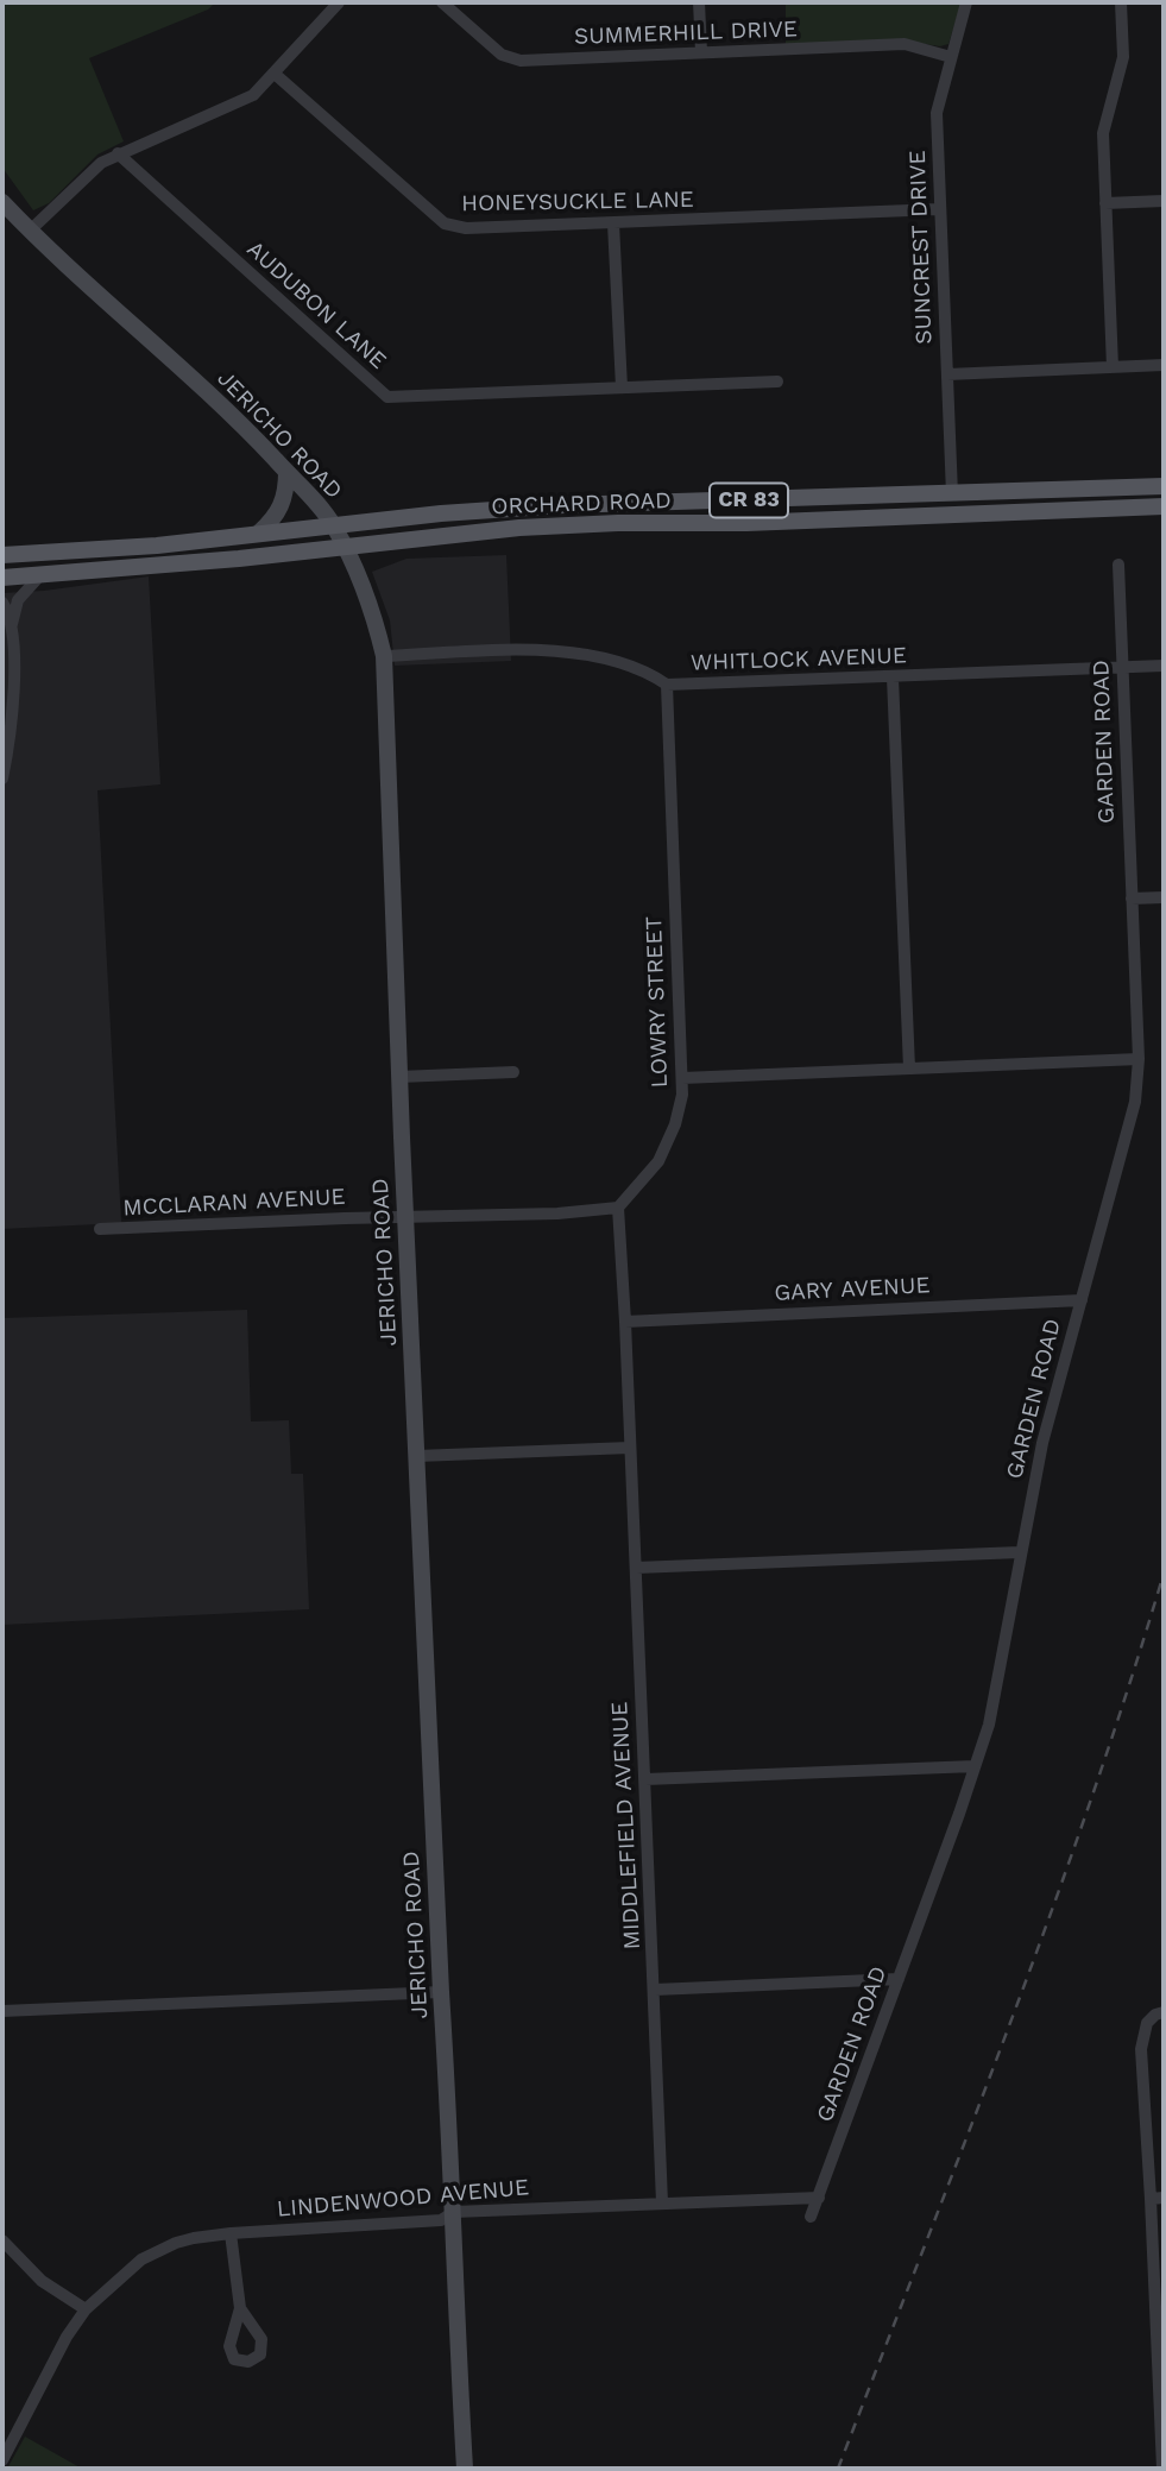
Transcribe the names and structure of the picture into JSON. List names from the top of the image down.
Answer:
{
  "streets": {
    "main road": ["JERICHO ROAD", "CR 83", "ORCHARD ROAD"],
    "street": [
      "SUMMERHILL DRIVE",
      "HONEYSUCKLE LANE",
      "SUNCREST DRIVE",
      "AUDUBON LANE",
      "WHITLOCK AVENUE",
      "GARDEN ROAD",
      "LOWRY STREET",
      "MCCLARAN AVENUE",
      "GARY AVENUE",
      "MIDDLEFIELD AVENUE",
      "LINDENWOOD AVENUE"
    ]
  },
  "crossings": [
    ["SUMMERHILL DRIVE", "SUNCREST DRIVE"],
    ["HONEYSUCKLE LANE", "SUNCREST DRIVE"],
    ["SUNCREST DRIVE", "ORCHARD ROAD"],
    ["JERICHO ROAD", "ORCHARD ROAD"],
    ["JERICHO ROAD", "WHITLOCK AVENUE"],
    ["JERICHO ROAD", "MCCLARAN AVENUE"],
    ["JERICHO ROAD", "LINDENWOOD AVENUE"],
    ["WHITLOCK AVENUE", "GARDEN ROAD"],
    ["WHITLOCK AVENUE", "LOWRY STREET"],
    ["GARDEN ROAD", "GARY AVENUE"],
    ["GARDEN ROAD", "LINDENWOOD AVENUE"],
    ["LOWRY STREET", "MCCLARAN AVENUE"],
    ["MIDDLEFIELD AVENUE", "LINDENWOOD AVENUE"]
  ]
}
